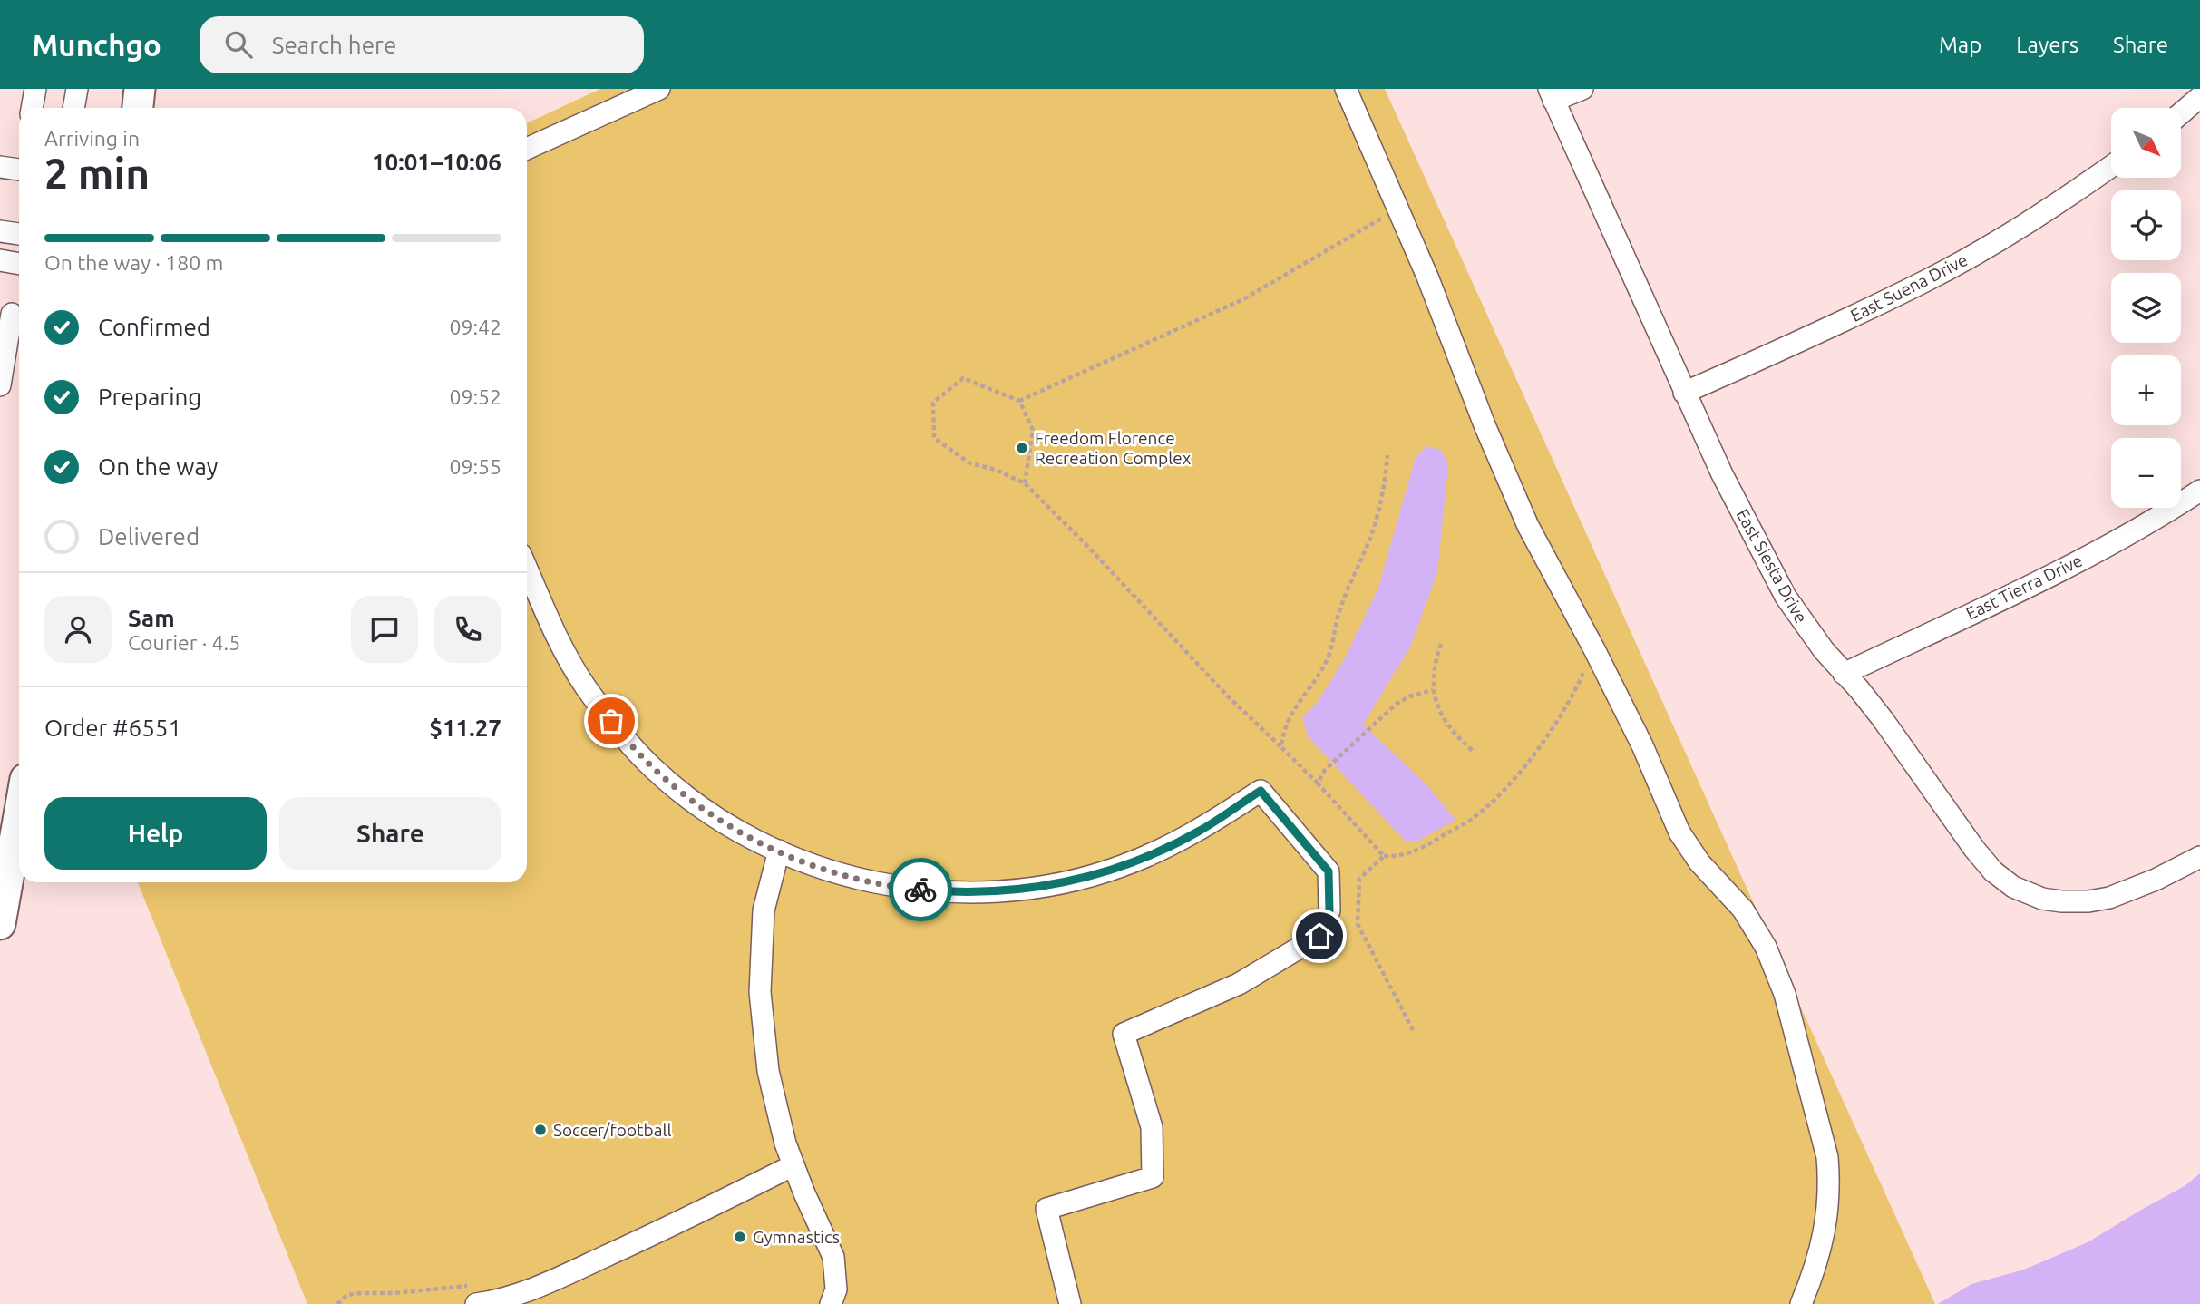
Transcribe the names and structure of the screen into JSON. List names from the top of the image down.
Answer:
{
  "streets": {
    "street": ["East Suena Drive", "East Siesta Drive", "East Tierra Drive"]
  },
  "crossings": [
    ["East Suena Drive", "East Siesta Drive"],
    ["East Siesta Drive", "East Tierra Drive"]
  ],
  "places": ["Freedom Florence Recreation Complex", "Soccer/football", "Gymnastics"],
  "north": "bottom right",
  "page": {
    "header": "Munchgo",
    "search": "Search here",
    "nav": ["Map", "Layers", "Share"],
    "map_buttons": ["+", "−"],
    "heading": ["2 min", "Arriving in", "10:01–10:06"],
    "panel": [
      "Sam",
      "Courier · 4.5",
      "Order #6551",
      "$11.27"
    ],
    "bar": "On the way · 180 m",
    "list": [
      ["Confirmed", "09:42"],
      ["Preparing", "09:52"],
      ["On the way", "09:55"],
      "Delivered"
    ],
    "buttons": ["Help", "Share"]
  }
}
